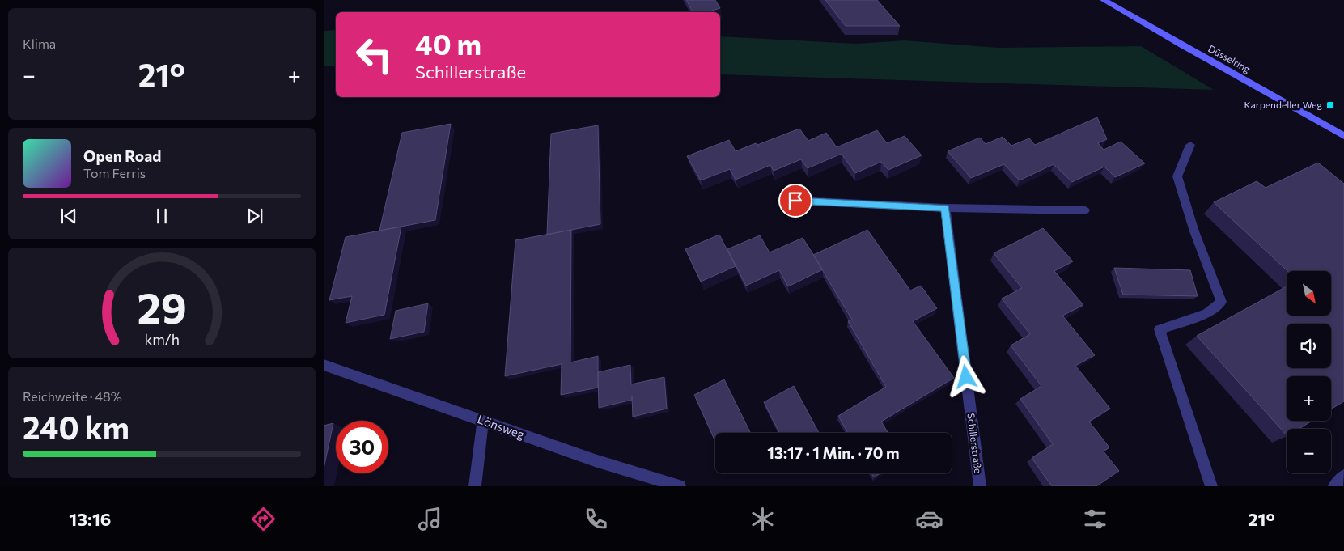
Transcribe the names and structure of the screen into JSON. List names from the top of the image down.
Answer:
{
  "streets": {
    "street": ["Düsselring", "Lönsweg", "Schillerstraße"]
  },
  "places": {
    "transit": ["Karpendeller Weg"]
  },
  "north": "bottom right",
  "page": {
    "tile": [
      "Klima",
      ["Reichweite · 48%", "240 km"]
    ],
    "turn": ["40 m", "Schillerstraße"],
    "heat": ["−", "21°", "+"],
    "song": ["Open Road", "Tom Ferris"],
    "map_buttons": ["+", "−"],
    "limit": "30",
    "trip": "13:17 · 1 Min. · 70 m",
    "tabs": ["13:16", "21°"],
    "gauge": ["29", "km/h"]
  }
}
